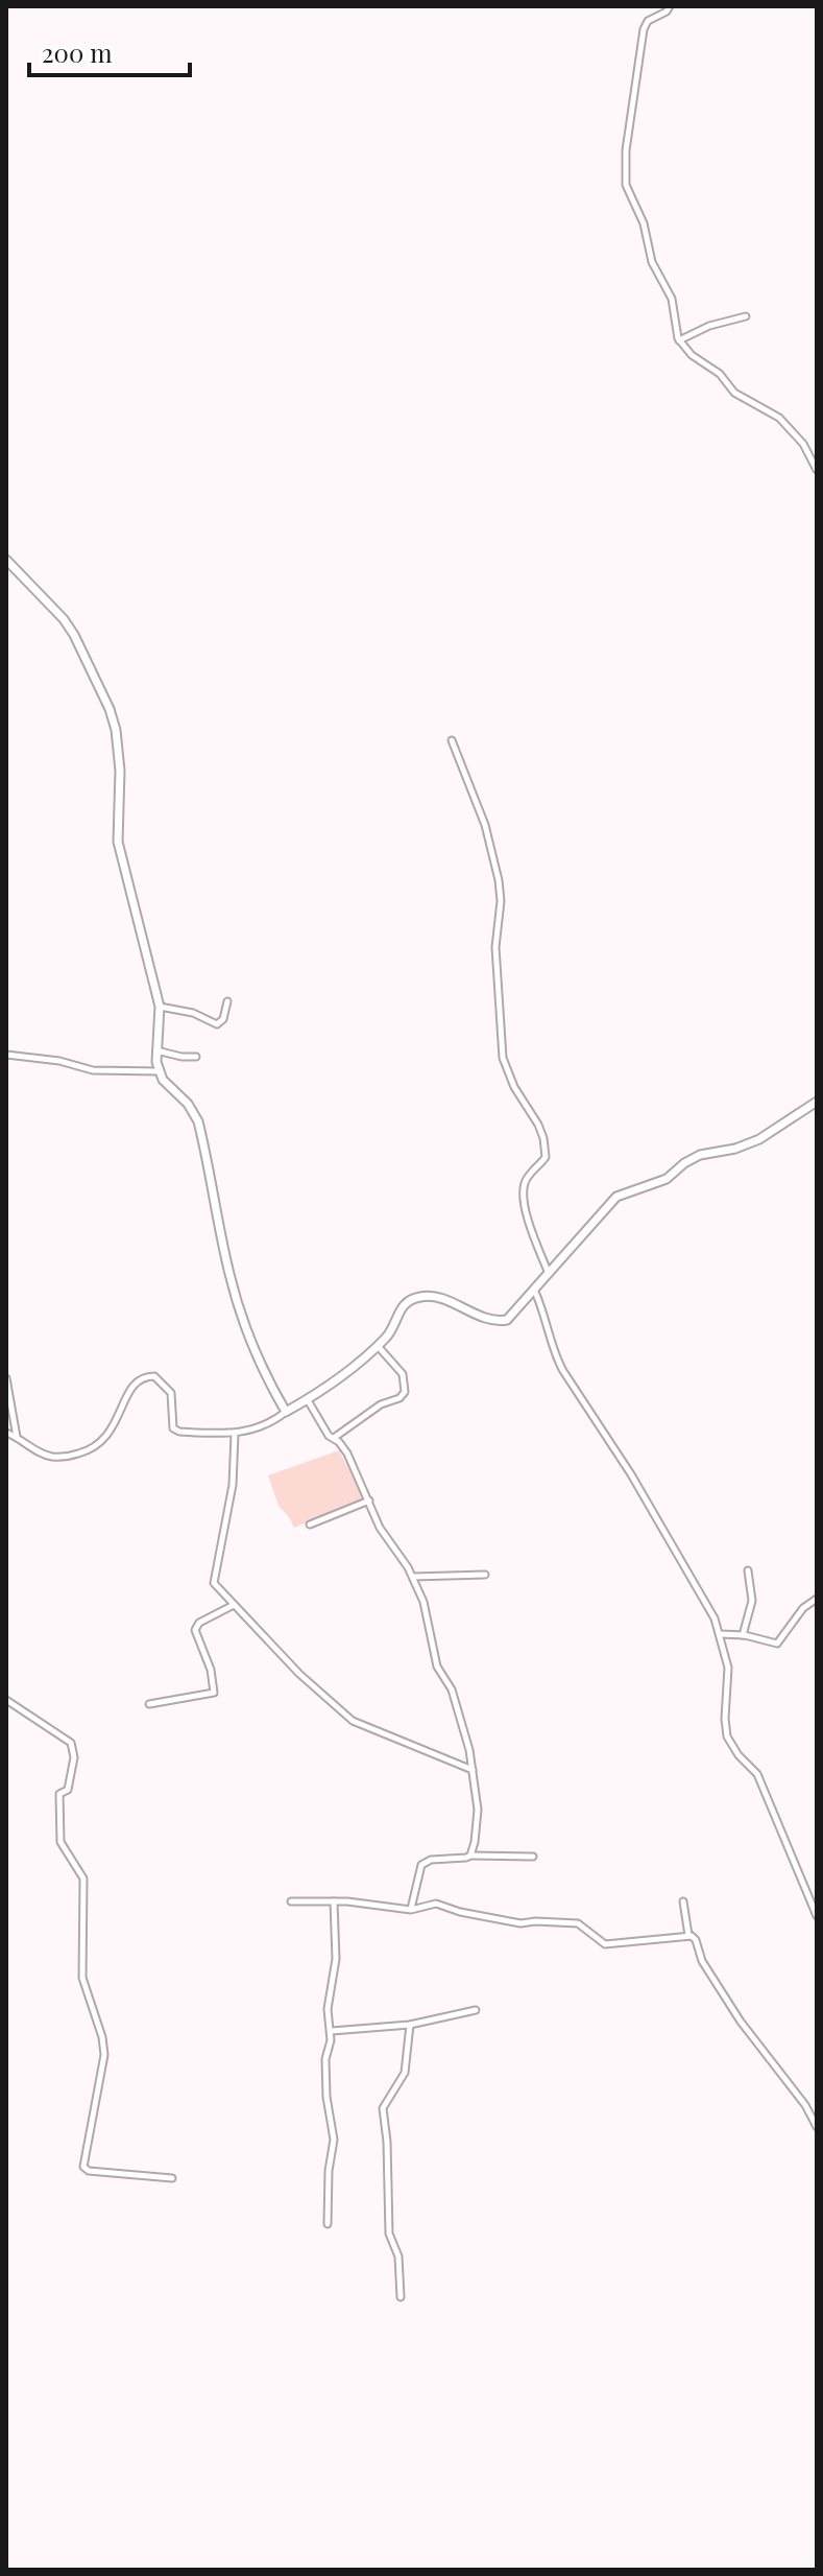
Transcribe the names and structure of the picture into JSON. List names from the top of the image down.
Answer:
{
  "scale_bar": "200 m"
}
